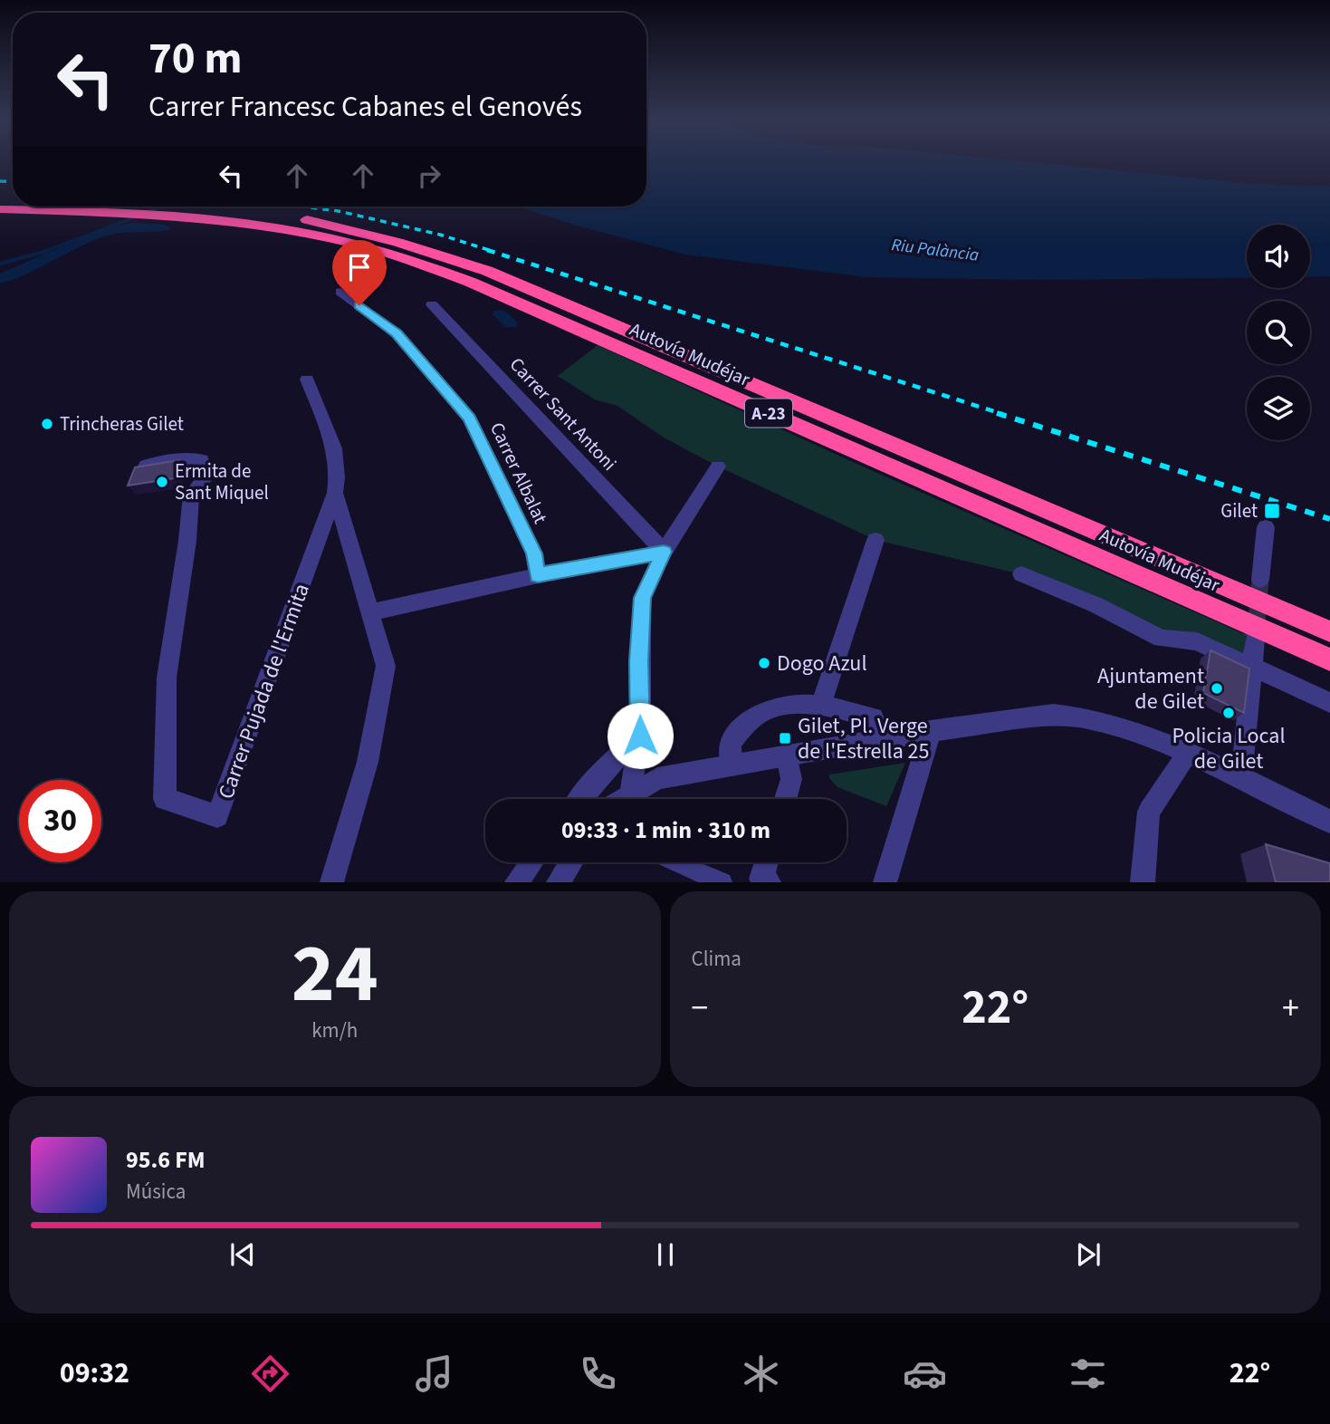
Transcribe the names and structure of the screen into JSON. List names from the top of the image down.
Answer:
{
  "streets": {
    "highway": ["Autovía Mudéjar", "A-23"],
    "street": ["Carrer Sant Antoni", "Carrer Albalat", "Carrer Pujada de l'Ermita"]
  },
  "water": ["Riu Palància"],
  "places": {
    "other": [
      "Trincheras Gilet",
      "Ermita de Sant Miquel",
      "Dogo Azul",
      "Ajuntament de Gilet",
      "Policia Local de Gilet"
    ],
    "transit": ["Gilet", "Gilet, Pl. Verge de l'Estrella 25"]
  },
  "page": {
    "turn": ["70 m", "Carrer Francesc Cabanes el Genovés"],
    "limit": "30",
    "trip": "09:33 · 1 min · 310 m",
    "tile": [
      ["24", "km/h"],
      "Clima"
    ],
    "heat": ["−", "22°", "+"],
    "song": ["95.6 FM", "Música"],
    "tabs": ["09:32", "22°"]
  }
}
